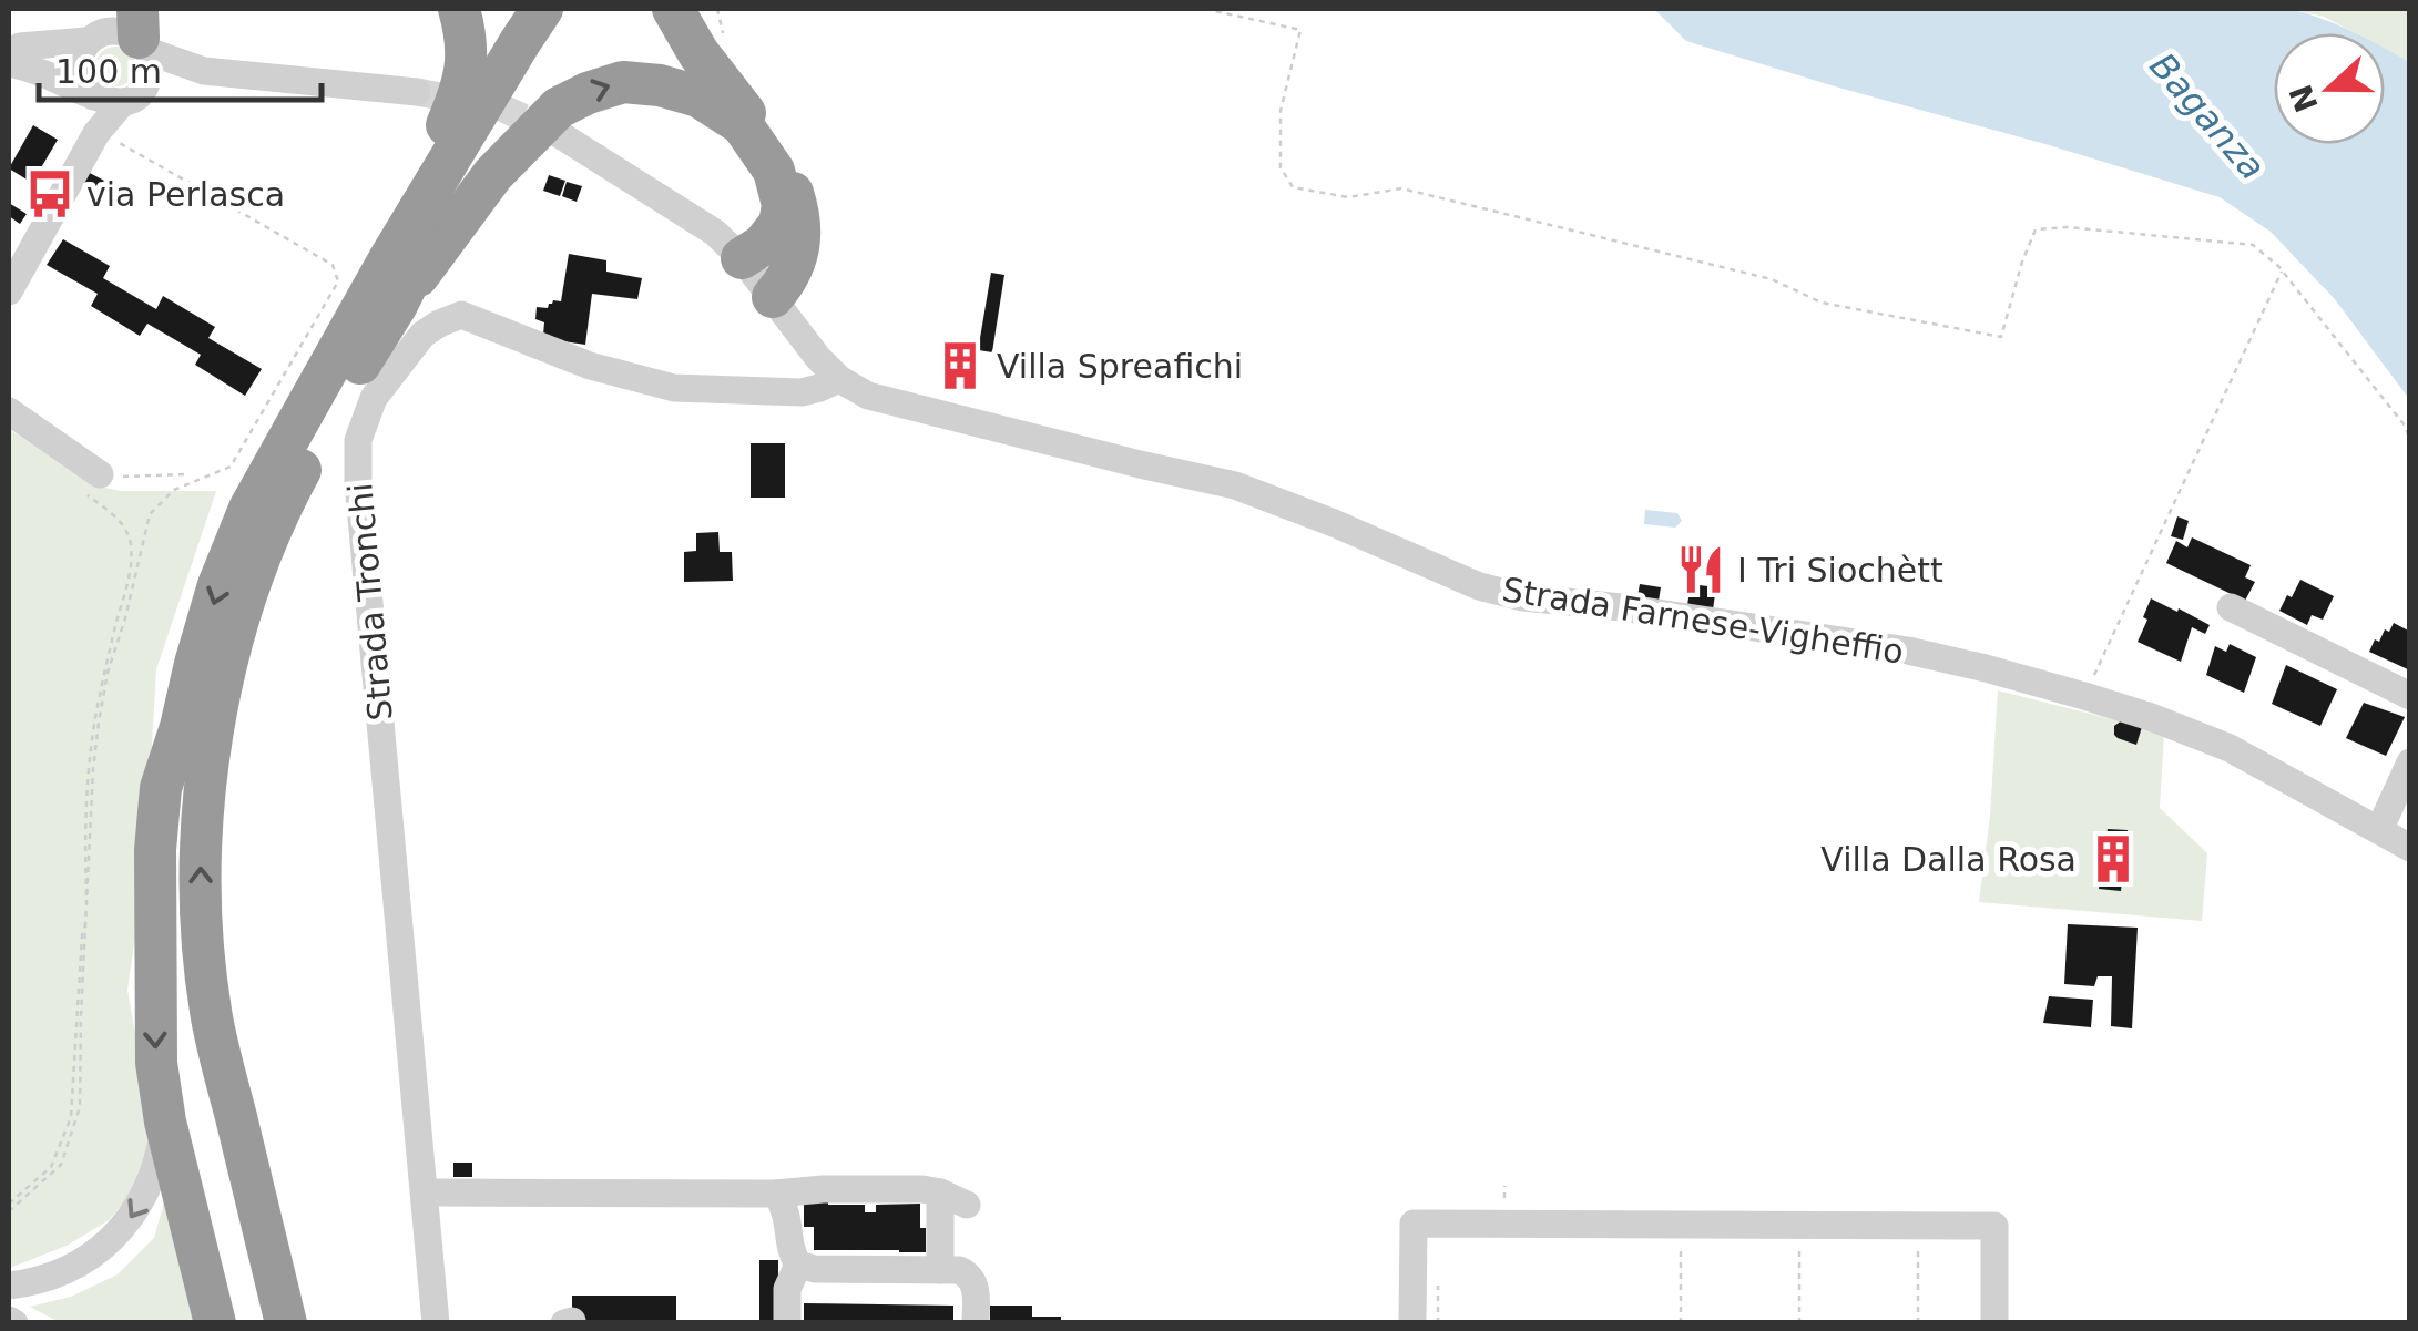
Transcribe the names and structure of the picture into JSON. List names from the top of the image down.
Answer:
{
  "streets": {
    "street": ["Strada Tronchi", "Strada Farnese-Vigheffio"]
  },
  "crossings": [
    ["Strada Tronchi", "Strada Farnese-Vigheffio"]
  ],
  "water": ["Baganza"],
  "places": {
    "bus stop": ["via Perlasca"],
    "building": ["Villa Spreafichi", "Villa Dalla Rosa"],
    "restaurant": ["I Tri Siochètt"]
  },
  "scale_bar": "100 m",
  "north": "left"
}
